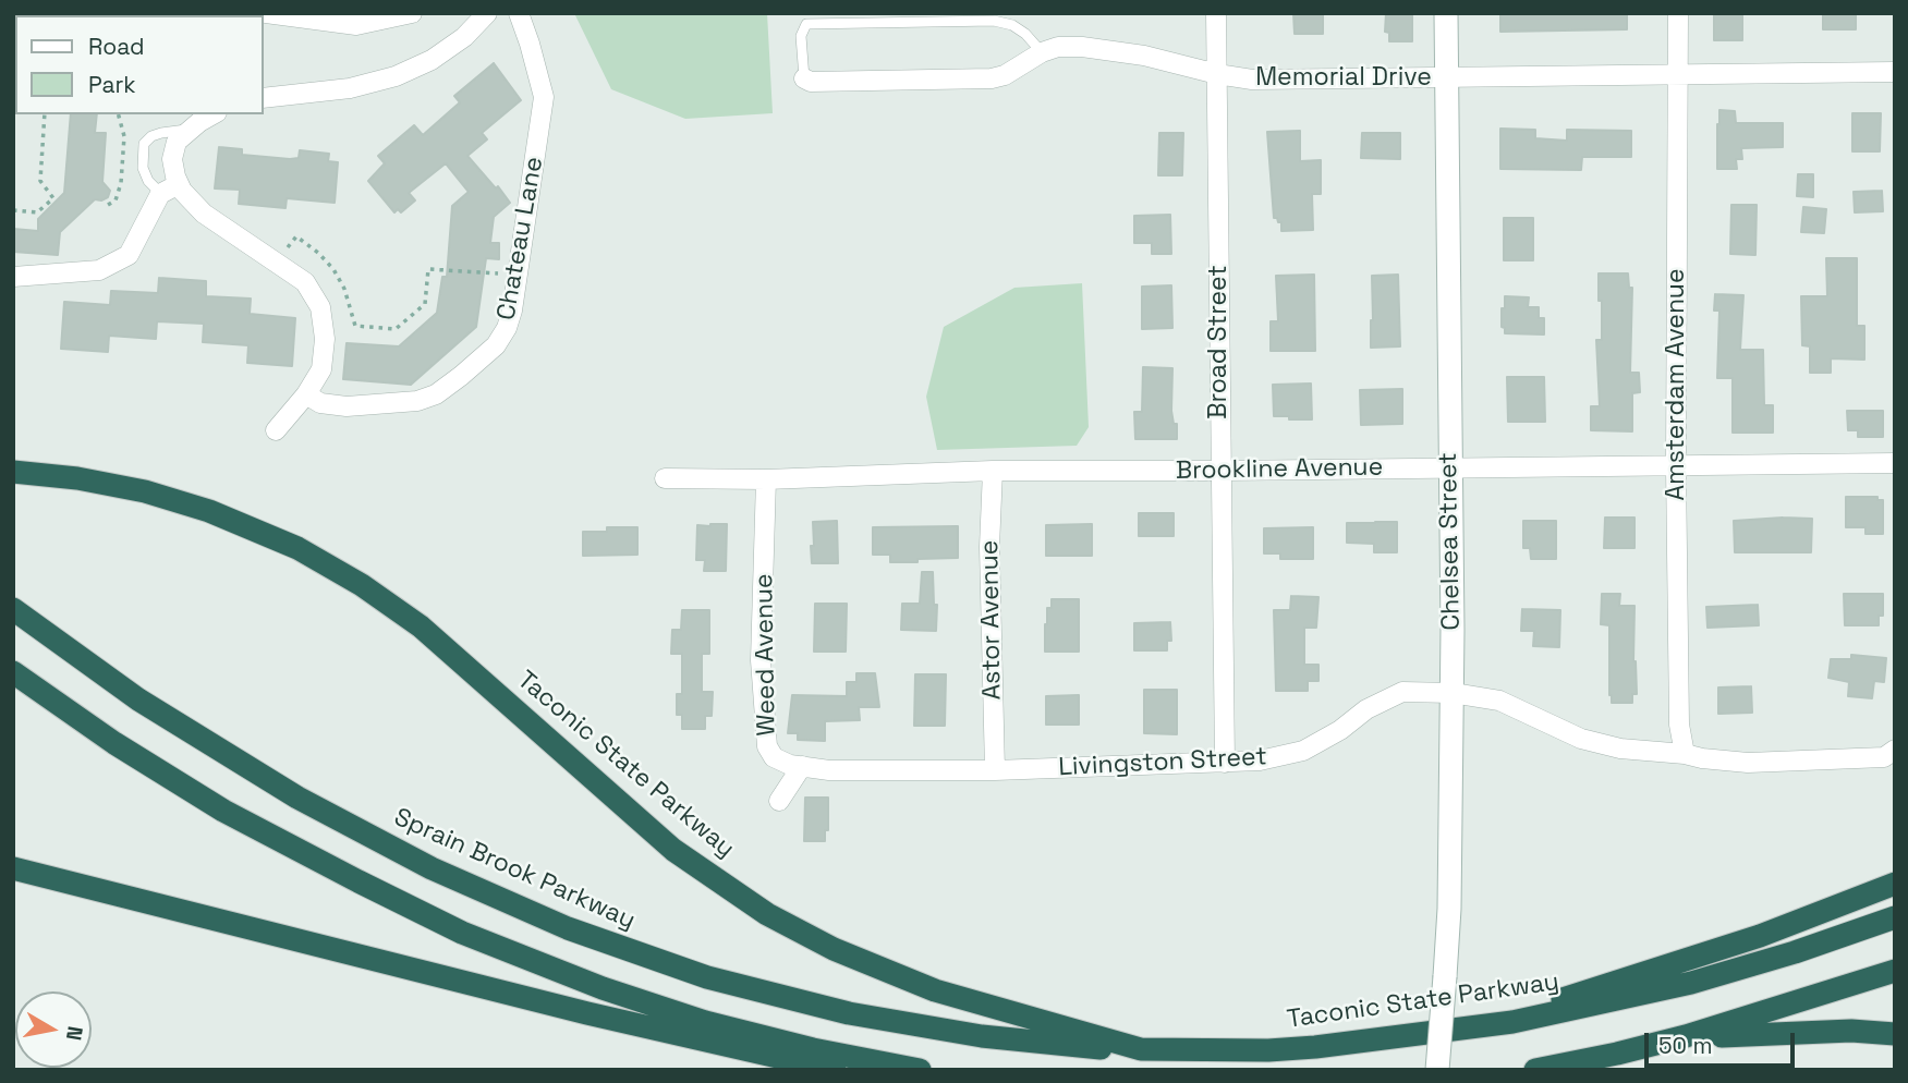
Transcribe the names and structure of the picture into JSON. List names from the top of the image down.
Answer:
{
  "streets": {
    "highway": ["Taconic State Parkway", "Sprain Brook Parkway"],
    "street": [
      "Memorial Drive",
      "Chateau Lane",
      "Broad Street",
      "Amsterdam Avenue",
      "Brookline Avenue",
      "Chelsea Street",
      "Astor Avenue",
      "Weed Avenue",
      "Livingston Street"
    ]
  },
  "crossings": [
    ["Memorial Drive", "Broad Street"],
    ["Memorial Drive", "Amsterdam Avenue"],
    ["Memorial Drive", "Chelsea Street"],
    ["Broad Street", "Brookline Avenue"],
    ["Broad Street", "Livingston Street"],
    ["Amsterdam Avenue", "Brookline Avenue"],
    ["Amsterdam Avenue", "Livingston Street"],
    ["Brookline Avenue", "Chelsea Street"],
    ["Brookline Avenue", "Astor Avenue"],
    ["Brookline Avenue", "Weed Avenue"],
    ["Chelsea Street", "Livingston Street"],
    ["Astor Avenue", "Livingston Street"],
    ["Weed Avenue", "Livingston Street"],
    ["Taconic State Parkway", "Sprain Brook Parkway"]
  ],
  "legend": ["Road", "Park"],
  "scale_bar": "50 m",
  "north": "right"
}
